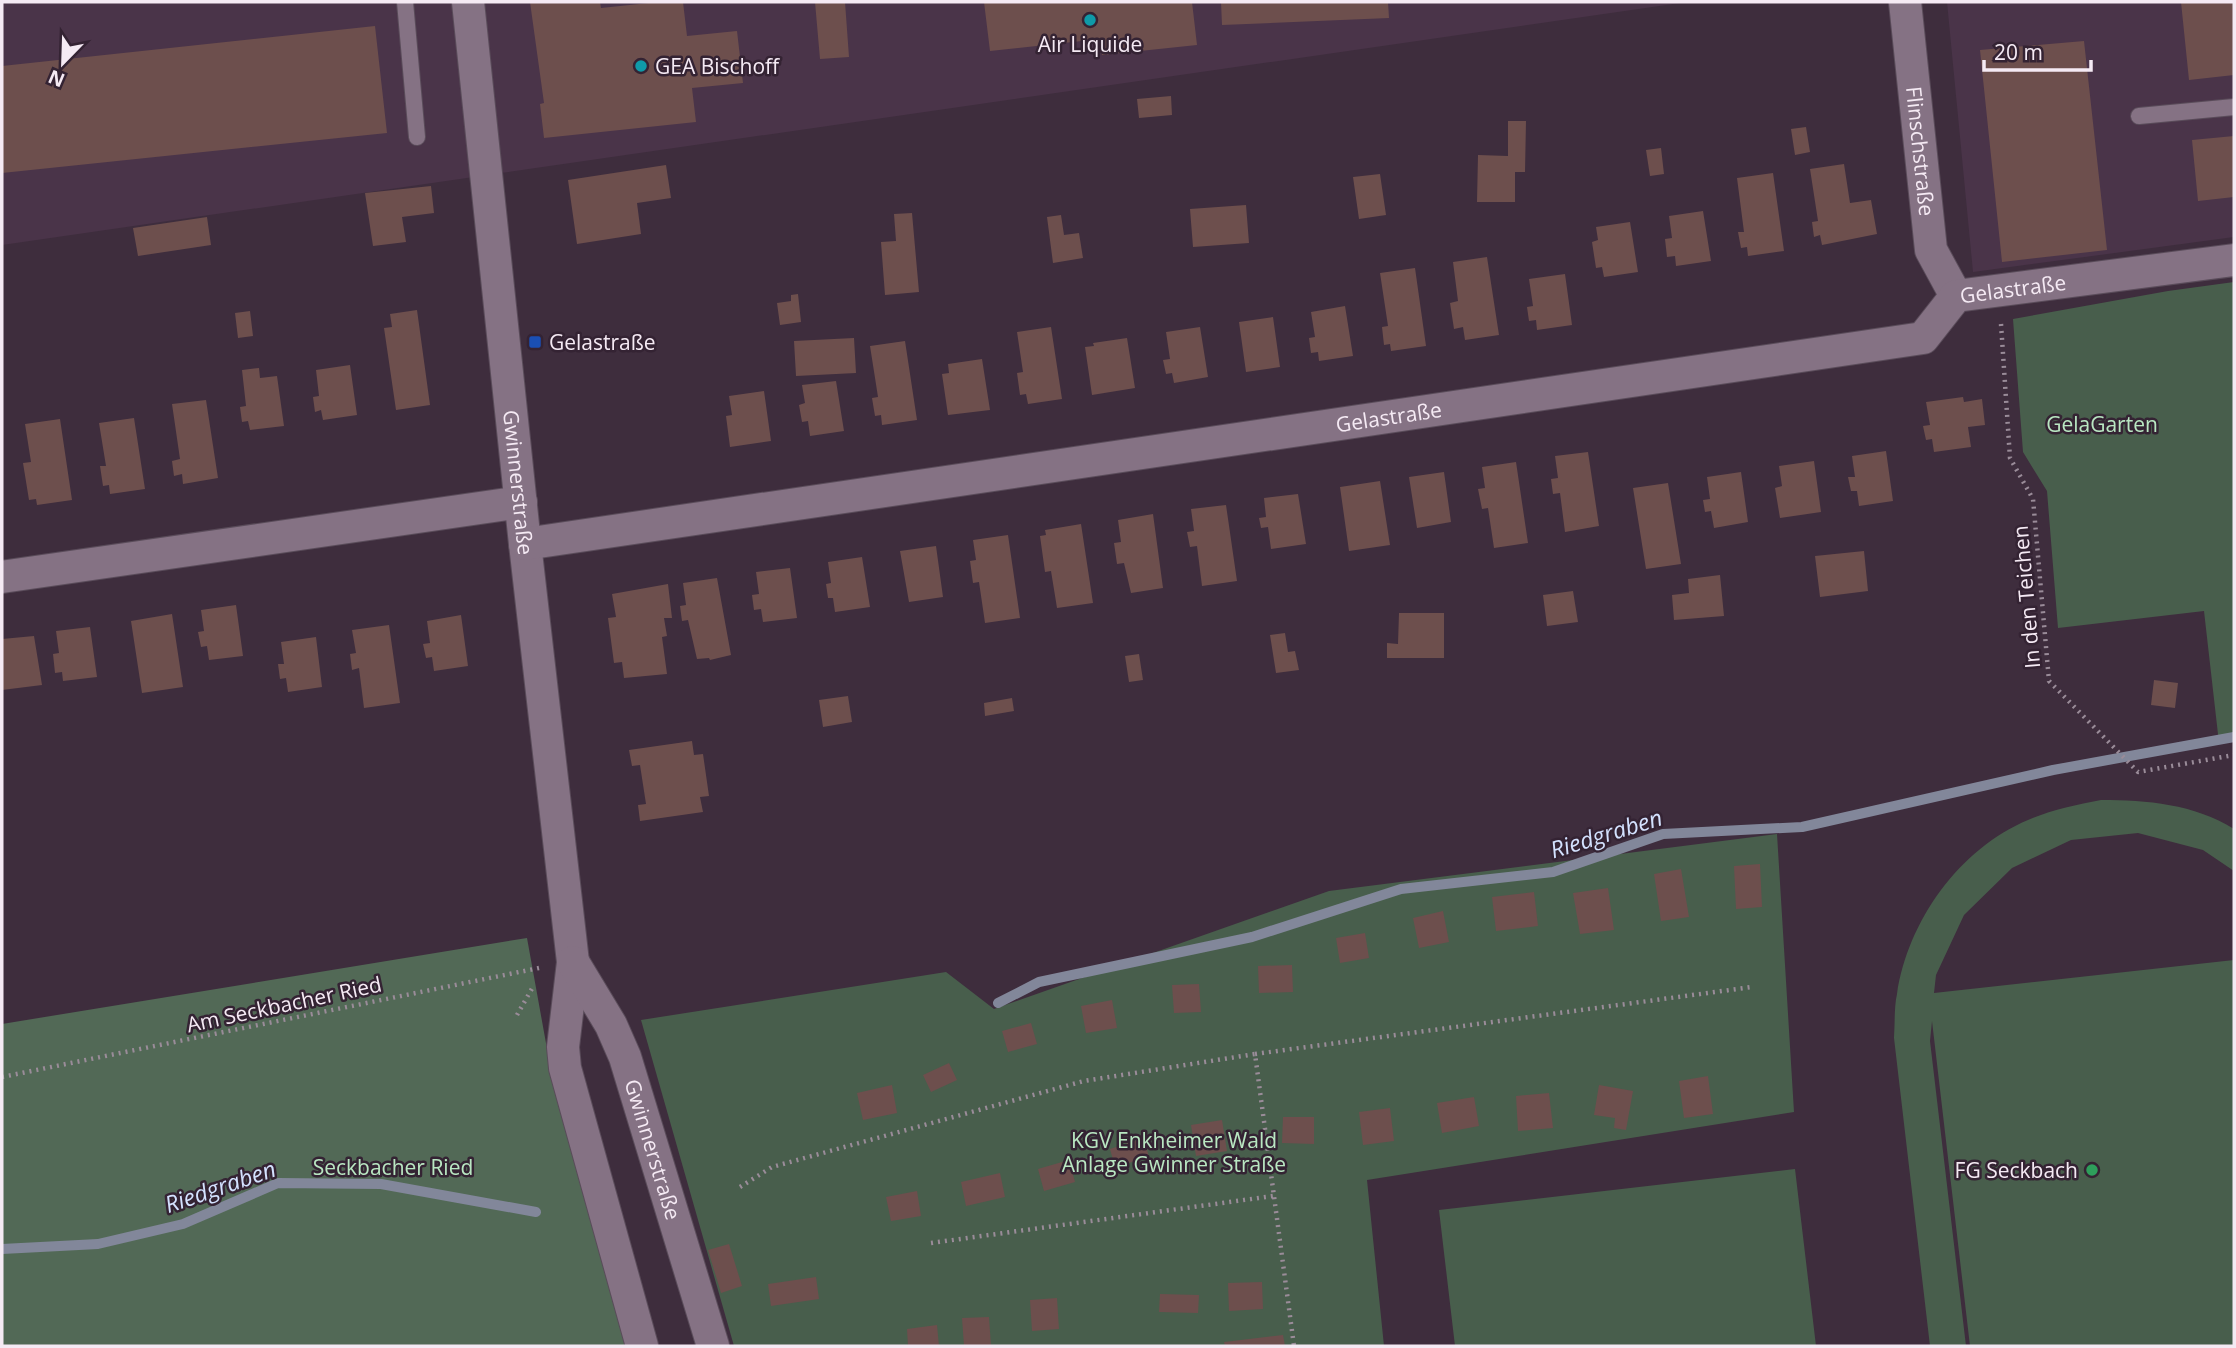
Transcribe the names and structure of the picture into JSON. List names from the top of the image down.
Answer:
{
  "streets": {
    "street": ["Flinschstraße", "Gelastraße", "Gwinnerstraße"],
    "path": ["In den Teichen", "Am Seckbacher Ried"]
  },
  "crossings": [
    ["Flinschstraße", "Gelastraße"],
    ["Gelastraße", "Gwinnerstraße"],
    ["Gelastraße", "In den Teichen"],
    ["Gwinnerstraße", "Am Seckbacher Ried"]
  ],
  "water": ["Riedgraben"],
  "parks": ["GelaGarten", "KGV Enkheimer Wald Anlage Gwinner Straße", "Seckbacher Ried"],
  "places": {
    "other": ["Air Liquide", "GEA Bischoff", "FG Seckbach"],
    "transit": ["Gelastraße"]
  },
  "scale_bar": "20 m",
  "north": "bottom left"
}
